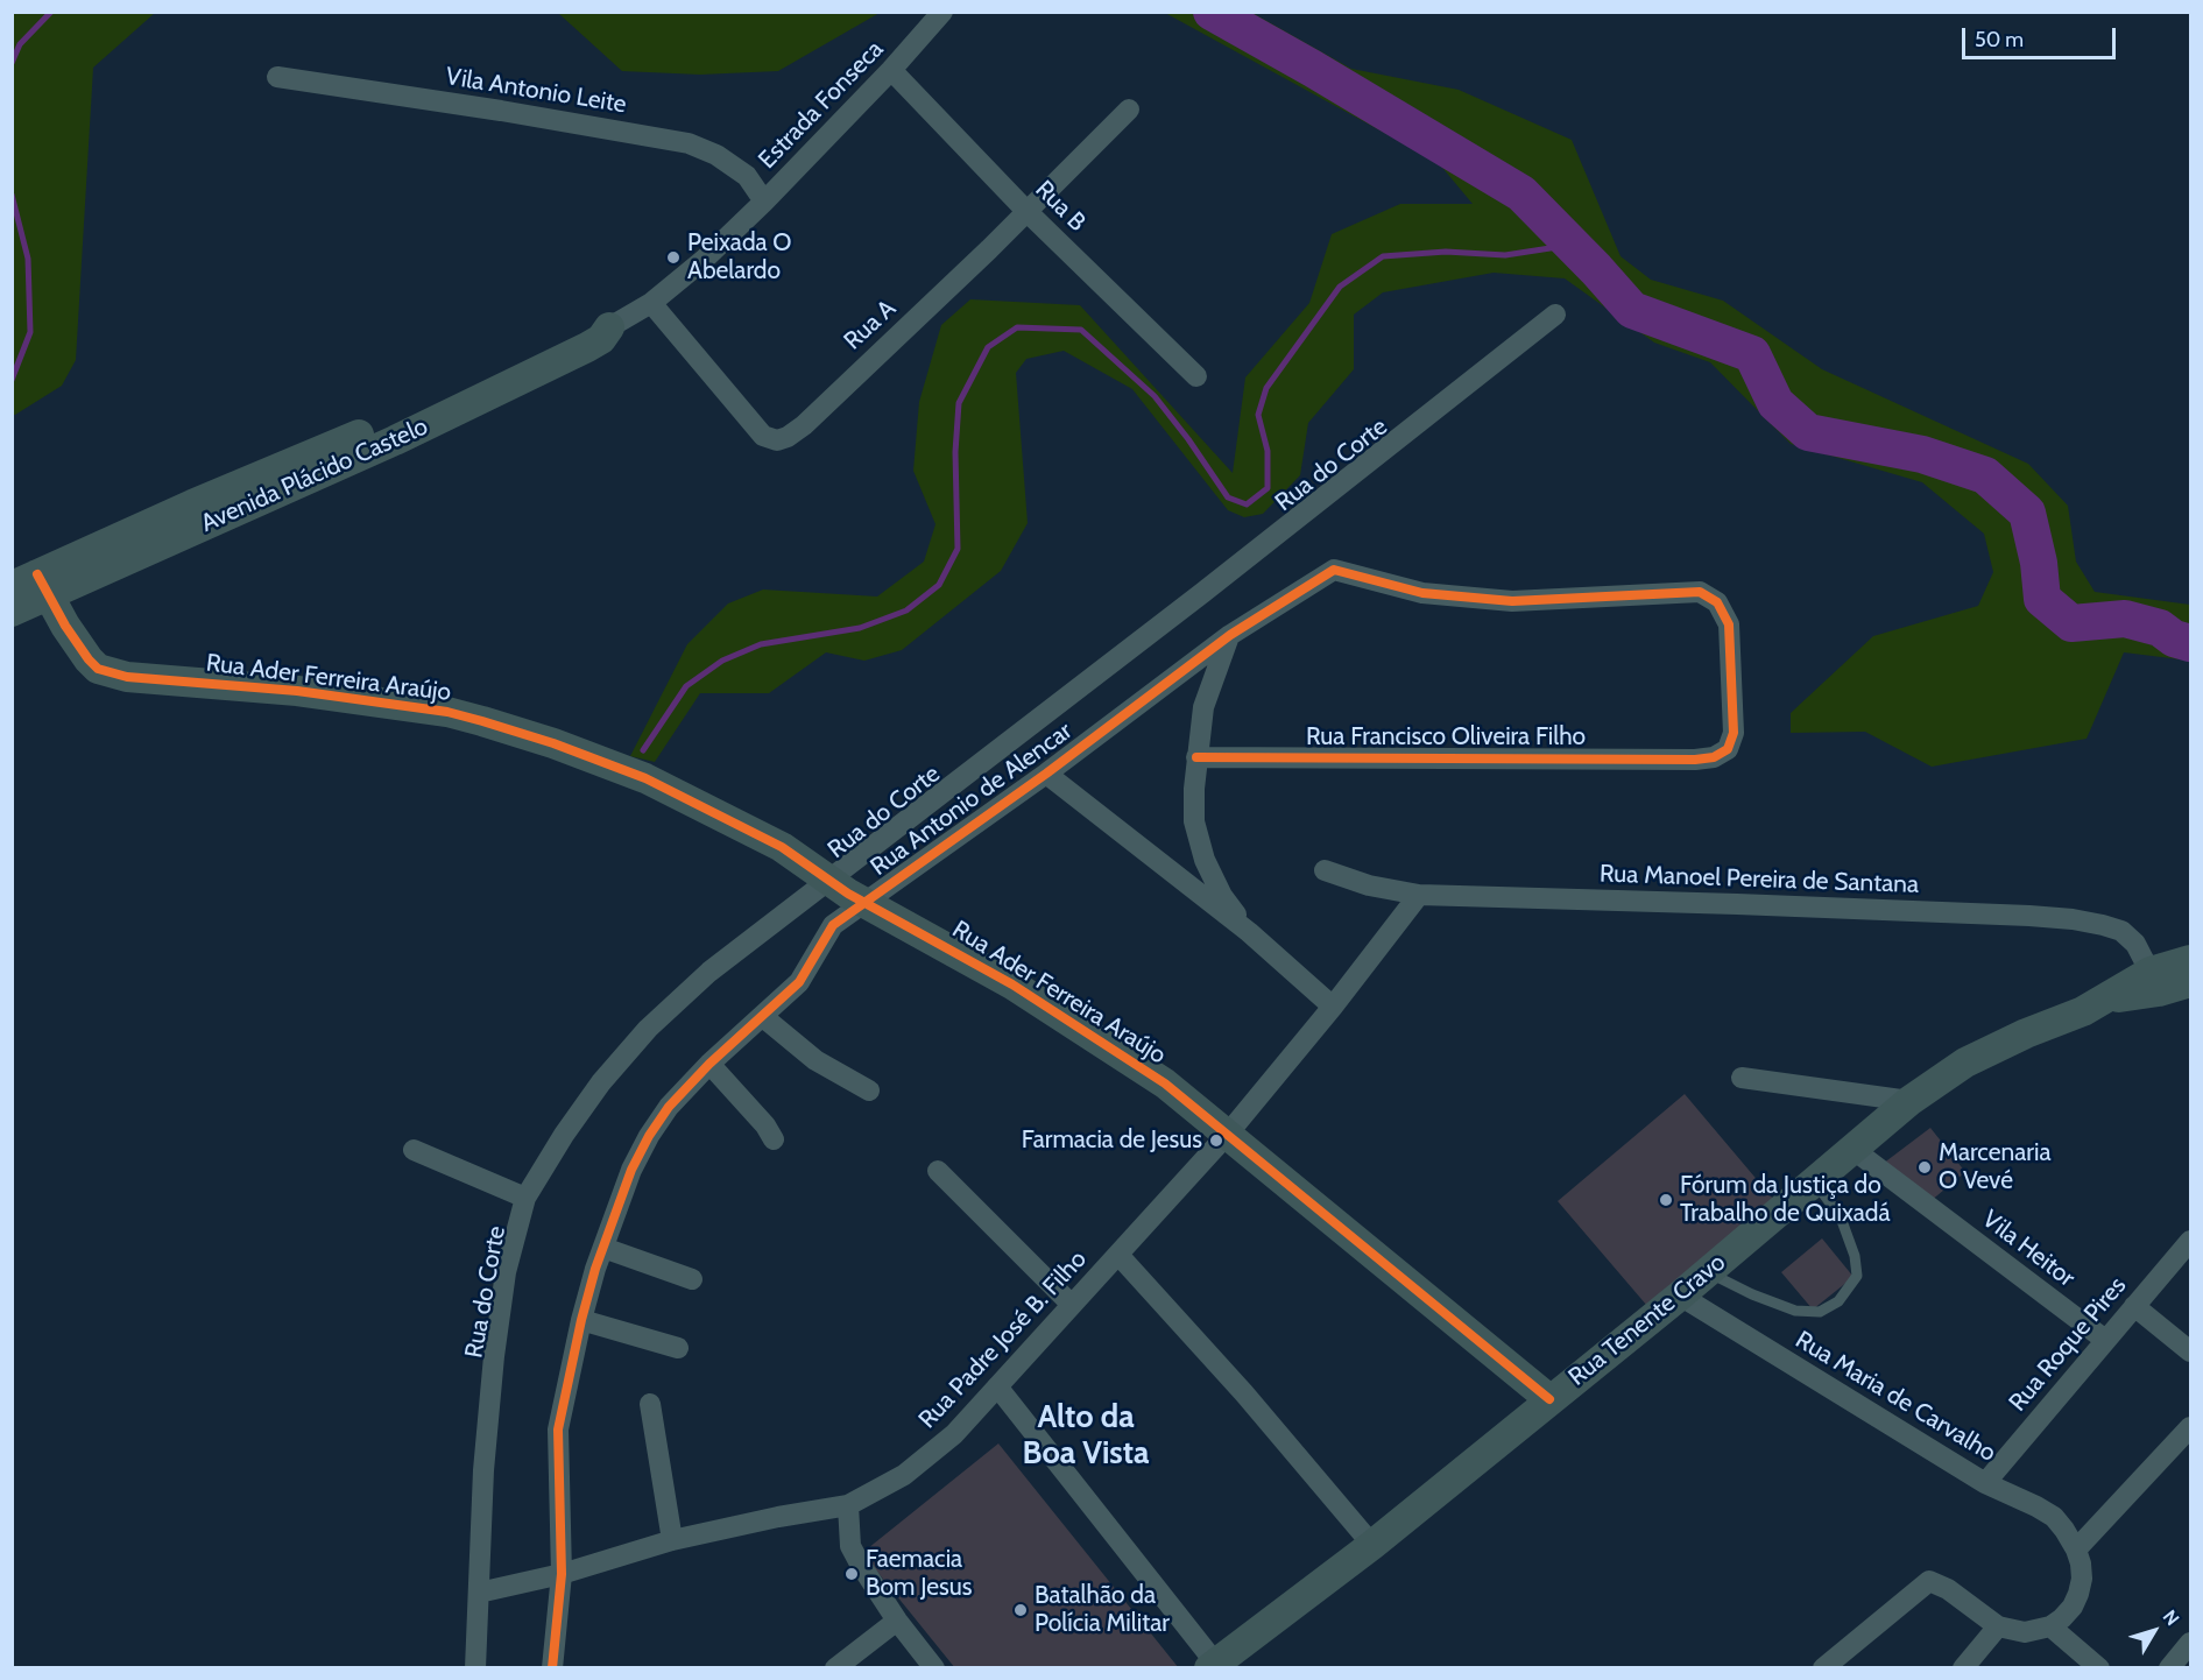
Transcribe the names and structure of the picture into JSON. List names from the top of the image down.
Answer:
{
  "streets": {
    "street": [
      "Vila Antonio Leite",
      "Estrada Fonseca",
      "Rua B",
      "Rua A",
      "Rua do Corte",
      "Avenida Plácido Castelo",
      "Rua Ader Ferreira Araújo",
      "Rua Francisco Oliveira Filho",
      "Rua Antonio de Alencar",
      "Rua Manoel Pereira de Santana",
      "Vila Heitor",
      "Rua Tenente Cravo",
      "Rua Padre José B. Filho",
      "Rua Roque Pires",
      "Rua Maria de Carvalho"
    ]
  },
  "crossings": [
    ["Vila Antonio Leite", "Estrada Fonseca"],
    ["Vila Antonio Leite", "Avenida Plácido Castelo"],
    ["Estrada Fonseca", "Rua B"],
    ["Estrada Fonseca", "Avenida Plácido Castelo"],
    ["Rua B", "Rua A"],
    ["Rua A", "Avenida Plácido Castelo"],
    ["Rua do Corte", "Rua Ader Ferreira Araújo"],
    ["Rua do Corte", "Rua Padre José B. Filho"],
    ["Avenida Plácido Castelo", "Rua Ader Ferreira Araújo"],
    ["Rua Ader Ferreira Araújo", "Rua Antonio de Alencar"],
    ["Rua Ader Ferreira Araújo", "Rua Tenente Cravo"],
    ["Rua Ader Ferreira Araújo", "Rua Padre José B. Filho"],
    ["Rua Francisco Oliveira Filho", "Rua Antonio de Alencar"],
    ["Rua Antonio de Alencar", "Rua Padre José B. Filho"],
    ["Rua Manoel Pereira de Santana", "Rua Tenente Cravo"],
    ["Rua Manoel Pereira de Santana", "Rua Padre José B. Filho"],
    ["Vila Heitor", "Rua Tenente Cravo"],
    ["Vila Heitor", "Rua Roque Pires"],
    ["Rua Tenente Cravo", "Rua Maria de Carvalho"],
    ["Rua Roque Pires", "Rua Maria de Carvalho"]
  ],
  "districts": ["Alto da Boa Vista"],
  "places": [
    "Peixada O Abelardo",
    "Farmacia de Jesus",
    "Marcenaria O Vevé",
    "Fórum da Justiça do Trabalho de Quixadá",
    "Faemacia Bom Jesus",
    "Batalhão da Polícia Militar"
  ],
  "scale_bar": "50 m",
  "north": "top right"
}
